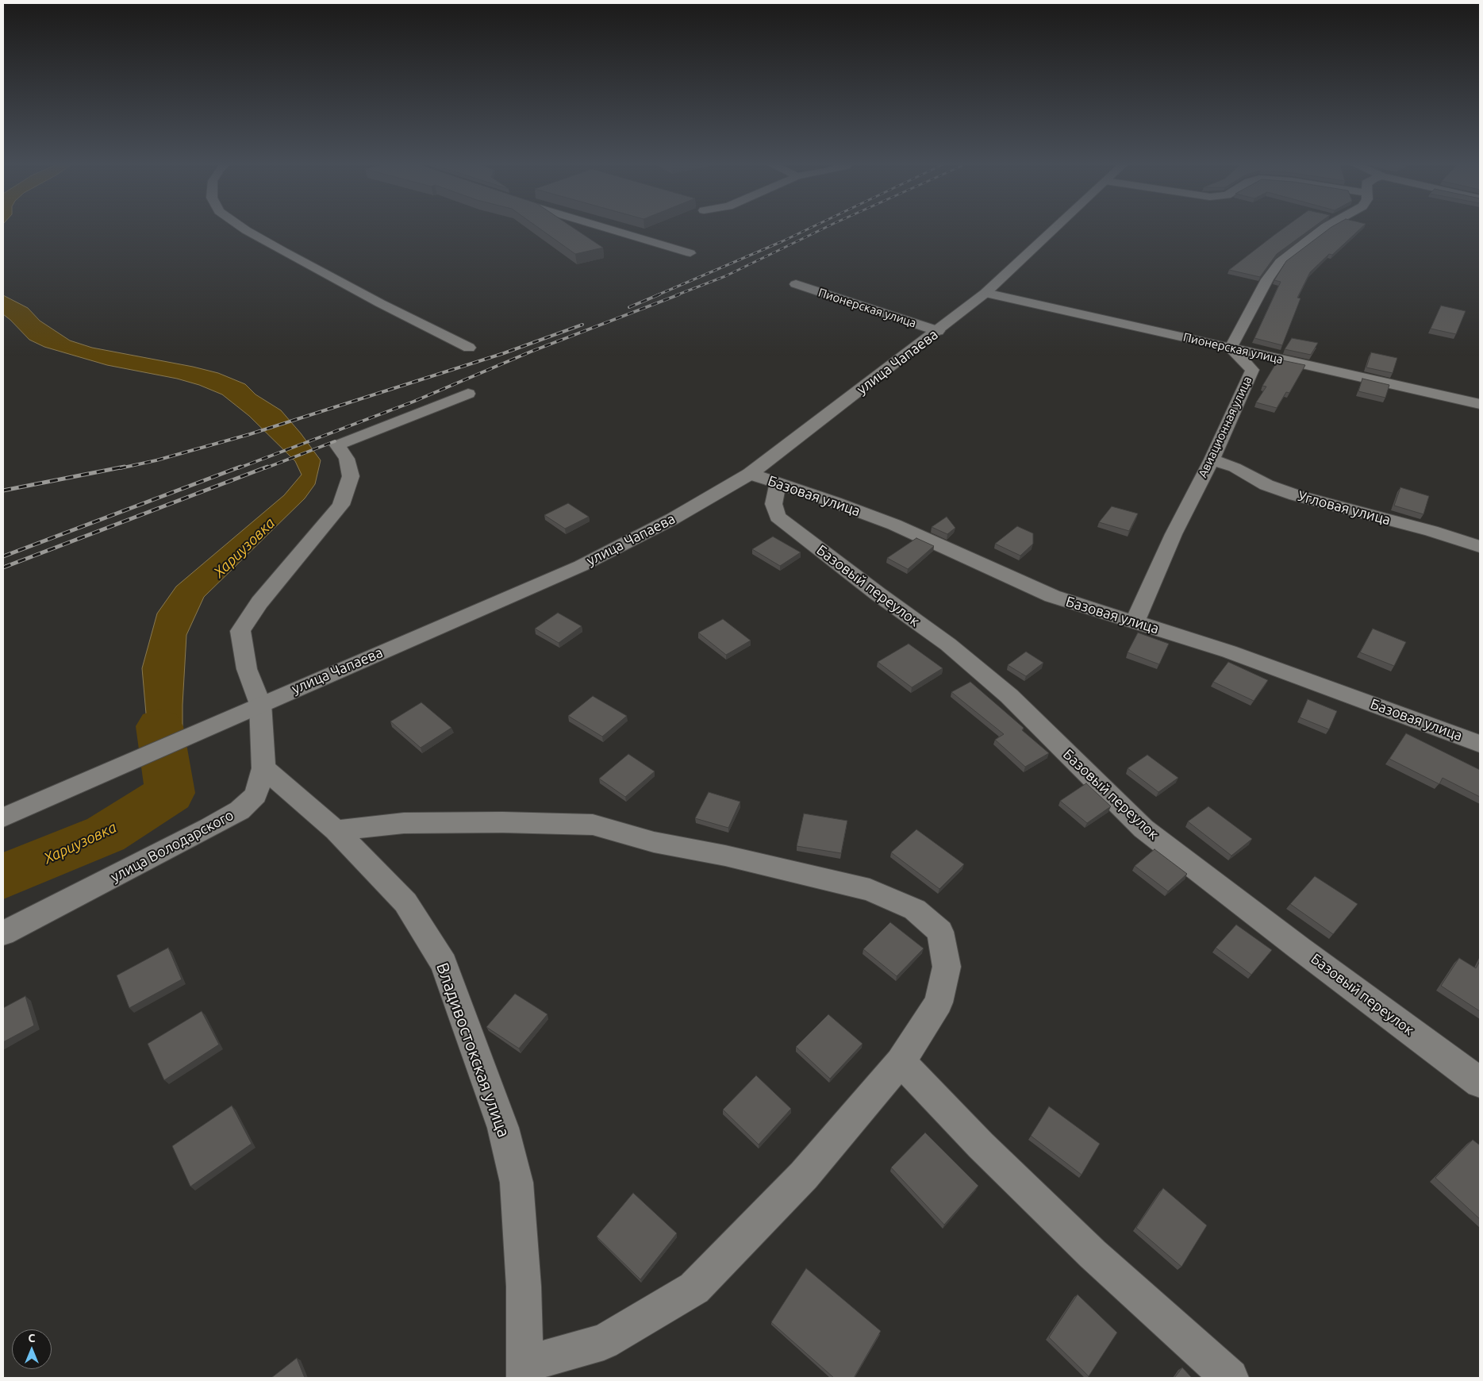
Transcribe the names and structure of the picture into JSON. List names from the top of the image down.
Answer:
{
  "streets": {
    "street": [
      "Пионерская улица",
      "улица Чапаева",
      "Авиационная улица",
      "Базовая улица",
      "Угловая улица",
      "Базовый переулок",
      "улица Володарского",
      "Владивостокская улица"
    ]
  },
  "crossings": [
    ["Пионерская улица", "улица Чапаева"],
    ["Пионерская улица", "Авиационная улица"],
    ["улица Чапаева", "Базовая улица"],
    ["улица Чапаева", "улица Володарского"],
    ["Авиационная улица", "Базовая улица"],
    ["Авиационная улица", "Угловая улица"],
    ["Базовая улица", "Базовый переулок"],
    ["улица Володарского", "Владивостокская улица"]
  ],
  "water": ["Хариузовка"],
  "north": "top"
}
